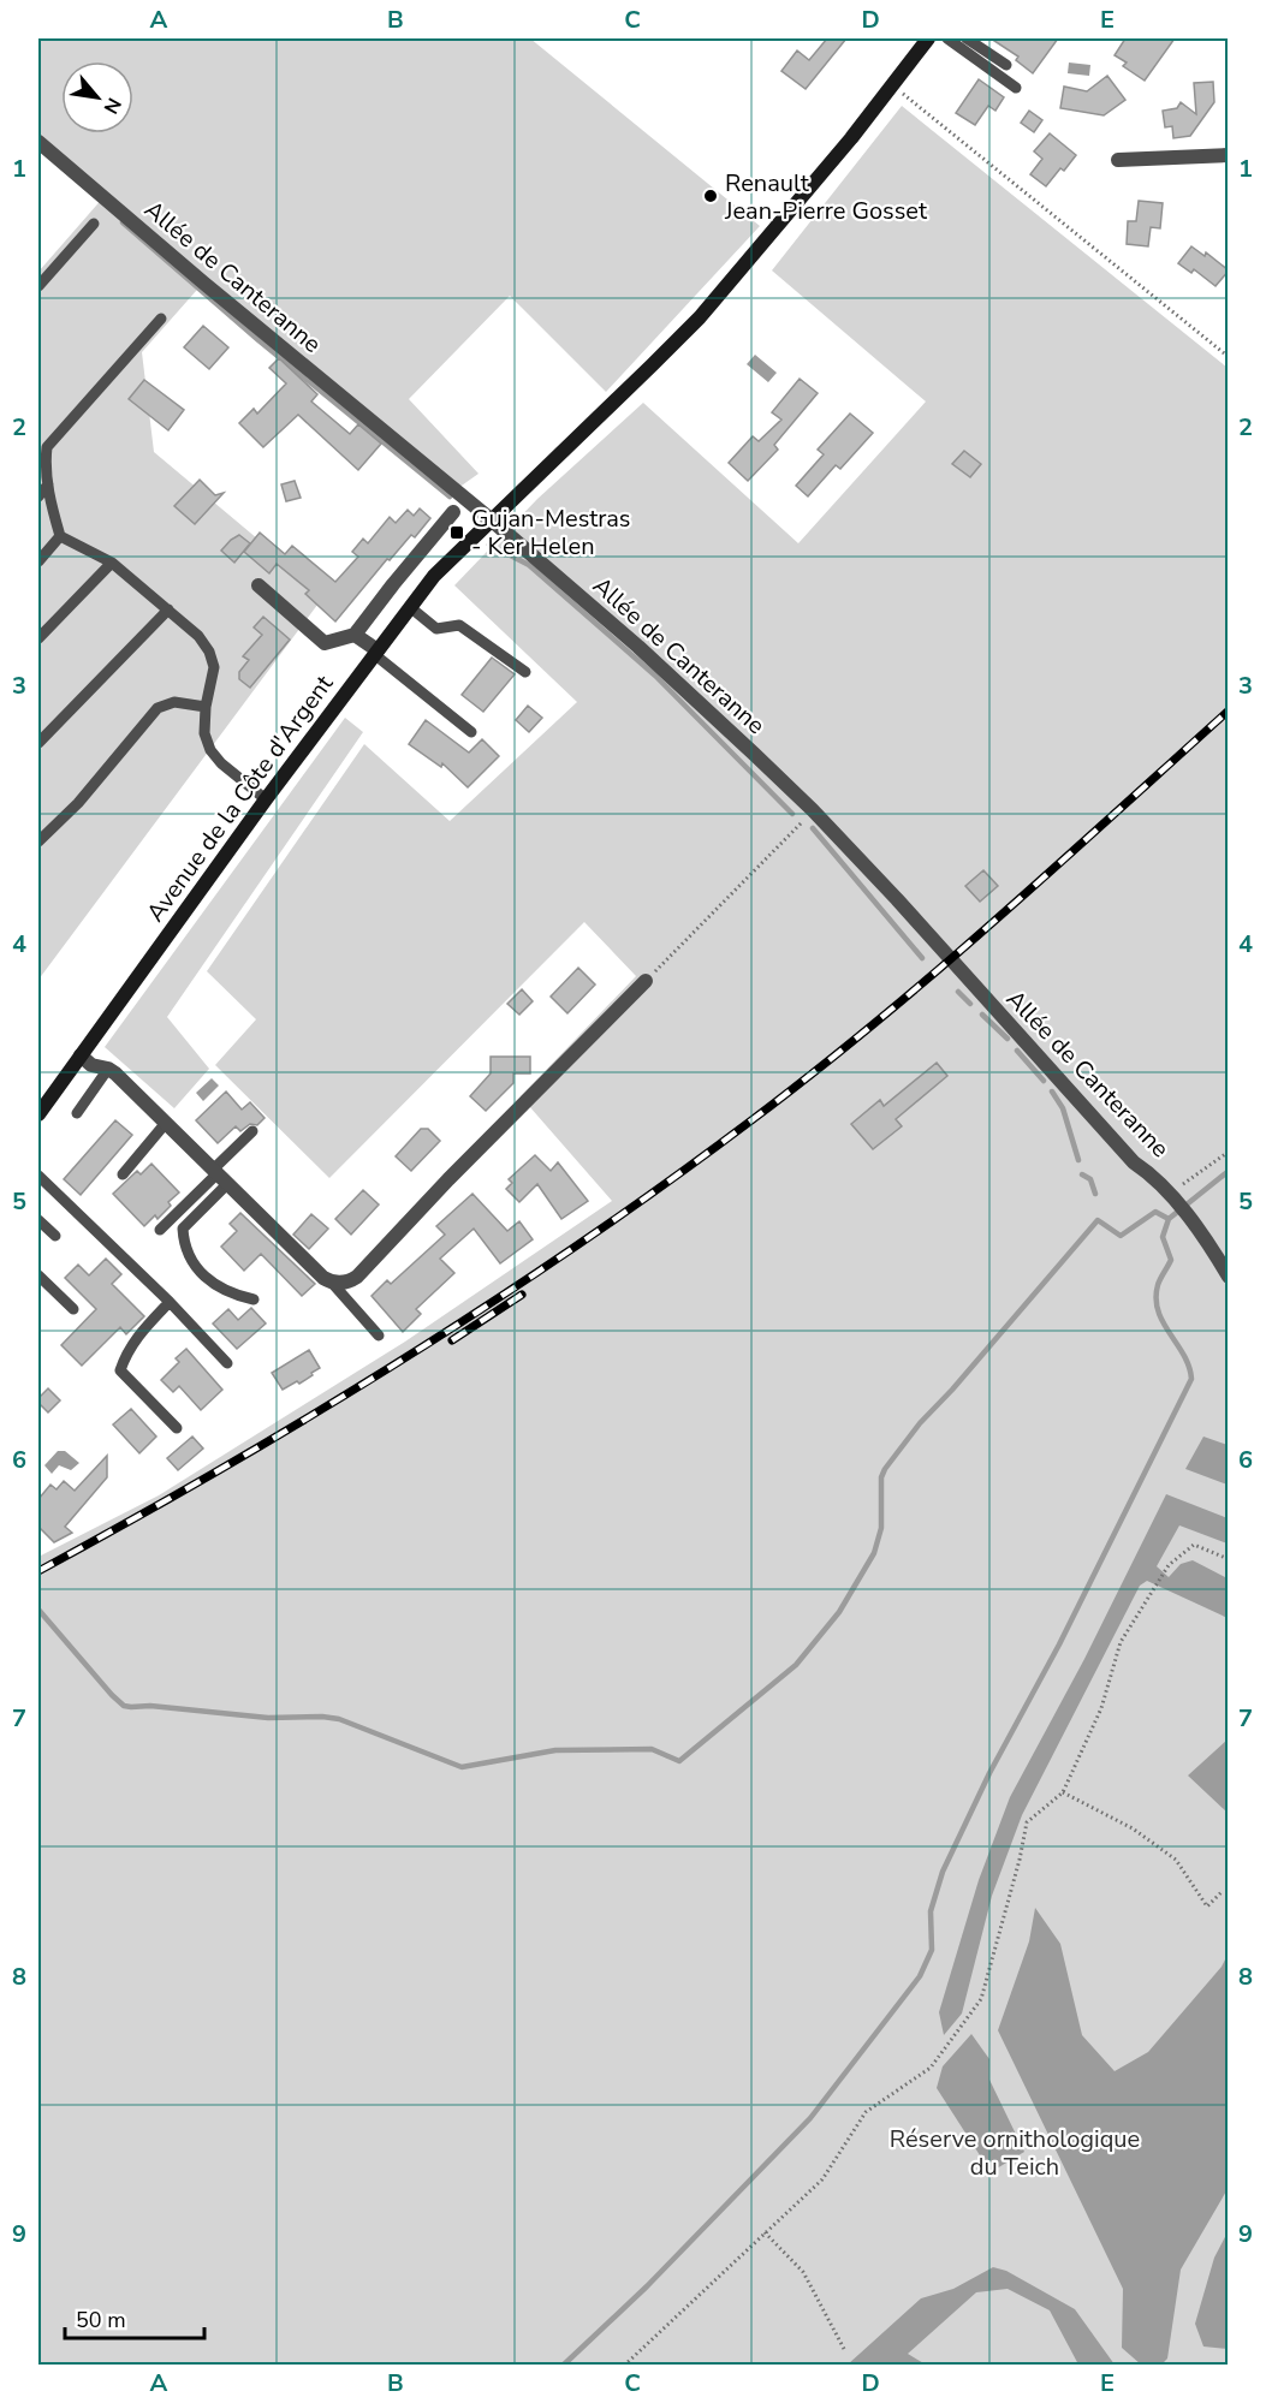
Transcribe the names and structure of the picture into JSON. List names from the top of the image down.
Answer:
{
  "streets": {
    "main road": ["Avenue de la Côte d'Argent"],
    "street": ["Allée de Canteranne"]
  },
  "crossings": [
    ["Allée de Canteranne", "Avenue de la Côte d'Argent"]
  ],
  "parks": ["Réserve ornithologique du Teich"],
  "places": {
    "other": ["Renault Jean-Pierre Gosset"],
    "transit": ["Gujan-Mestras - Ker Helen"]
  },
  "scale_bar": "50 m",
  "north": "bottom right",
  "grid": {
    "columns": [
      "A",
      "B",
      "C",
      "D",
      "E"
    ],
    "rows": [
      "1",
      "2",
      "3",
      "4",
      "5",
      "6",
      "7",
      "8",
      "9"
    ]
  }
}
